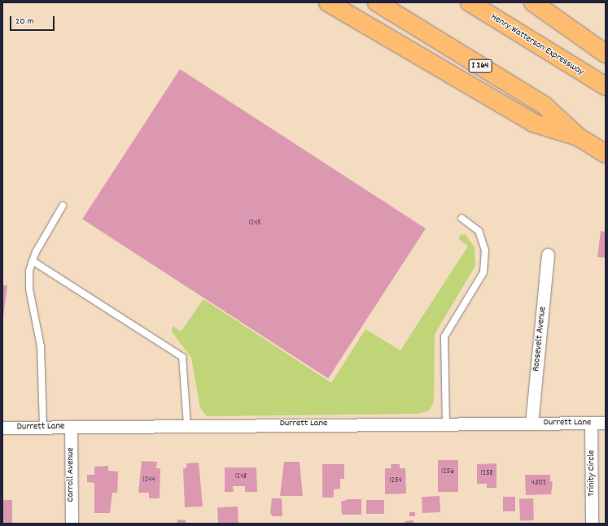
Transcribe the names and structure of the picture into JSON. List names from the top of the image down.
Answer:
{
  "streets": {
    "highway": ["Henry Watterson Expressway", "I 264"],
    "street": [
      "Roosevelt Avenue",
      "Durrett Lane",
      "Trinity Circle",
      "Carroll Avenue"
    ]
  },
  "crossings": [
    ["Roosevelt Avenue", "Durrett Lane"],
    ["Durrett Lane", "Trinity Circle"],
    ["Durrett Lane", "Carroll Avenue"]
  ],
  "house_numbers": [
    "1245",
    "1256",
    "1258",
    "1248",
    "1244",
    "1254",
    "4302"
  ],
  "scale_bar": "20 m"
}
